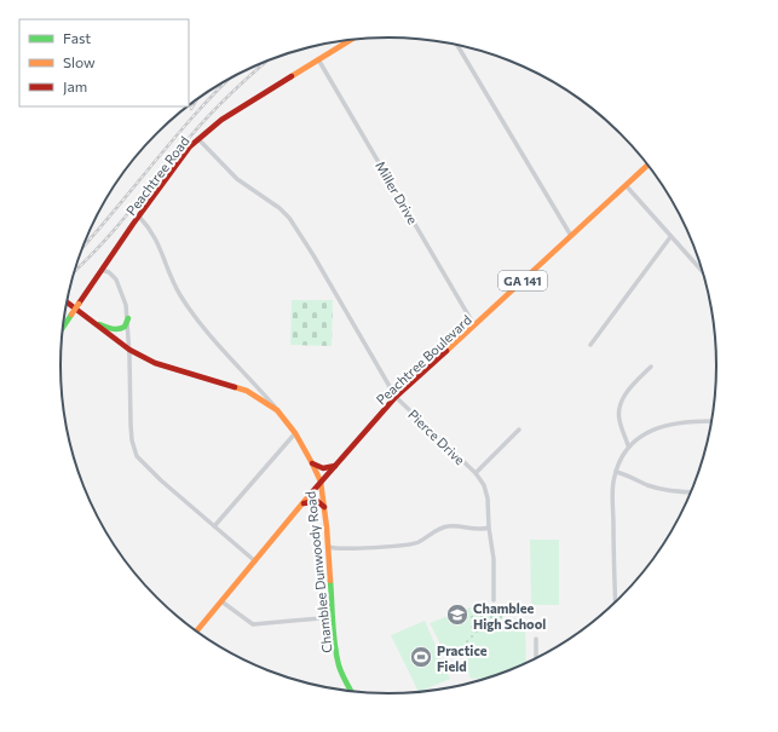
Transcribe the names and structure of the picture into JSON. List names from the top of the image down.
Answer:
{
  "streets": {
    "main road": [
      "Peachtree Road",
      "GA 141",
      "Peachtree Boulevard",
      "Chamblee Dunwoody Road"
    ],
    "street": ["Miller Drive", "Pierce Drive"]
  },
  "crossings": [
    ["Peachtree Road", "Miller Drive"],
    ["Peachtree Road", "Pierce Drive"],
    ["Miller Drive", "Peachtree Boulevard"],
    ["Peachtree Boulevard", "Pierce Drive"],
    ["Peachtree Boulevard", "Chamblee Dunwoody Road"]
  ],
  "places": {
    "school or university": ["Chamblee High School"],
    "sports": ["Practice Field"]
  },
  "legend": ["Fast", "Slow", "Jam"]
}
